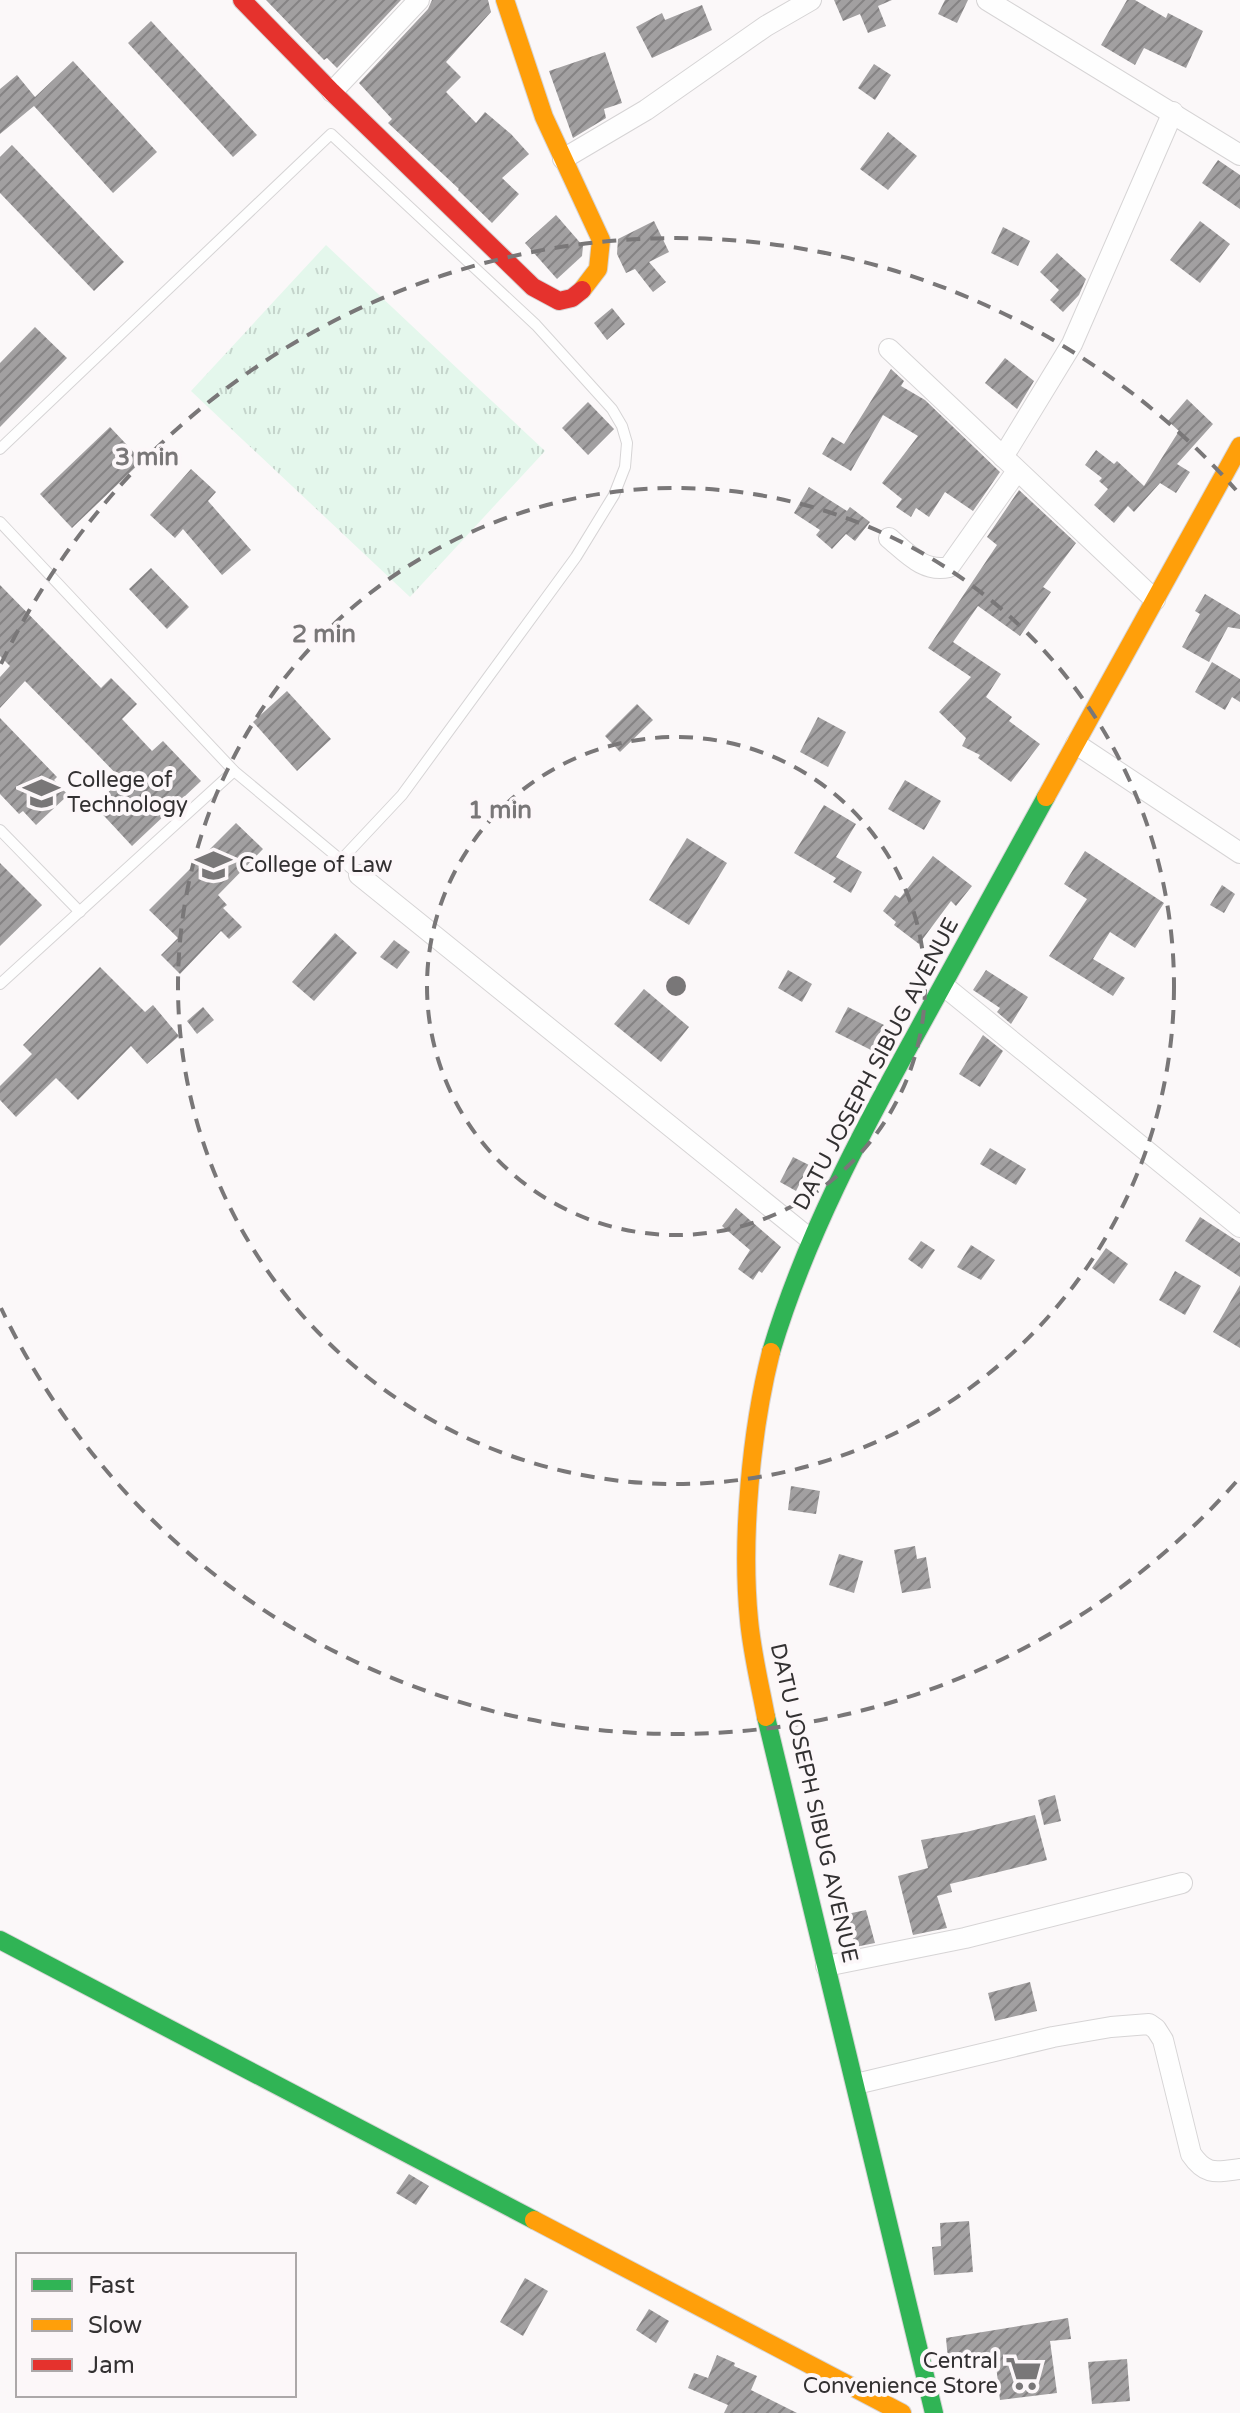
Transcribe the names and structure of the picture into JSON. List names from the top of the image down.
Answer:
{
  "streets": {
    "main road": ["DATU JOSEPH SIBUG AVENUE"]
  },
  "places": {
    "school or university": ["College of Technology", "College of Law"],
    "supermarket": ["Central Convenience Store"]
  },
  "legend": ["Fast", "Slow", "Jam"],
  "rings": ["3 min", "2 min", "1 min"]
}
